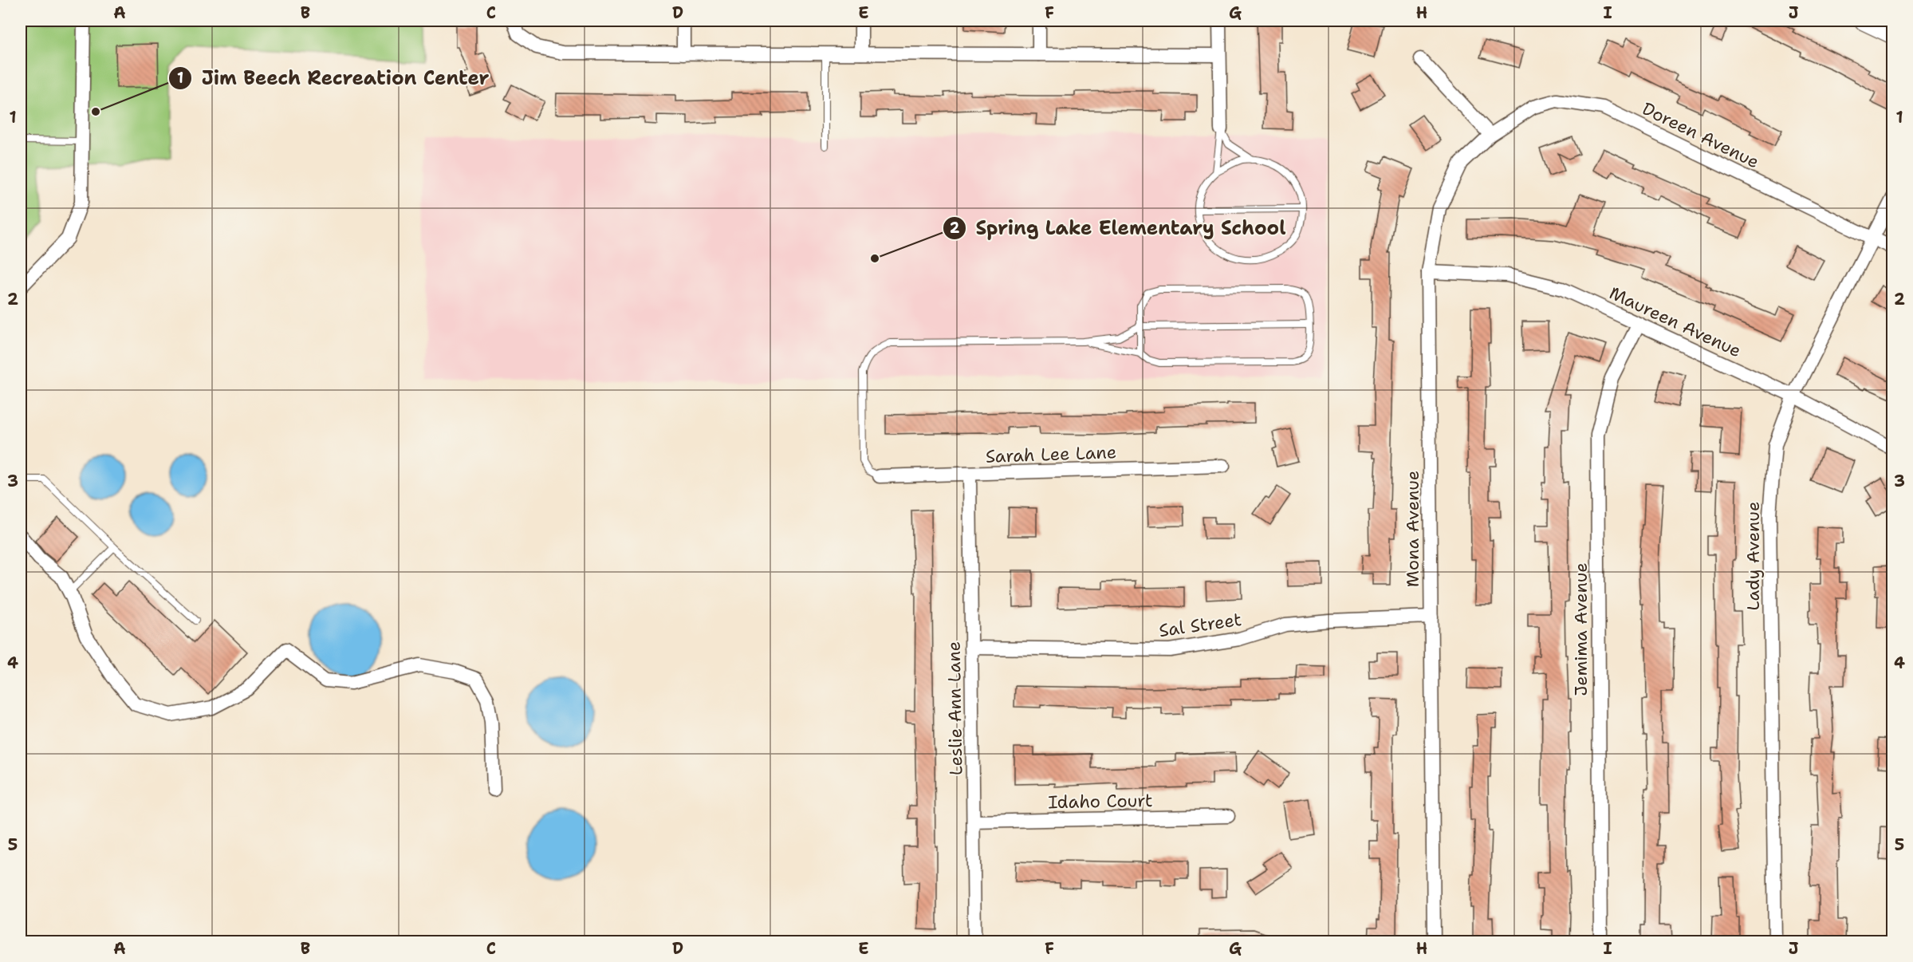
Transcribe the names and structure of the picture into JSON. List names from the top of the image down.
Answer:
{
  "streets": {
    "street": [
      "Doreen Avenue",
      "Maureen Avenue",
      "Sarah Lee Lane",
      "Mona Avenue",
      "Lady Avenue",
      "Sal Street",
      "Jemima Avenue",
      "Leslie Ann Lane",
      "Idaho Court"
    ]
  },
  "crossings": [
    ["Doreen Avenue", "Mona Avenue"],
    ["Doreen Avenue", "Lady Avenue"],
    ["Maureen Avenue", "Mona Avenue"],
    ["Maureen Avenue", "Lady Avenue"],
    ["Maureen Avenue", "Jemima Avenue"],
    ["Sarah Lee Lane", "Leslie Ann Lane"],
    ["Mona Avenue", "Sal Street"],
    ["Sal Street", "Leslie Ann Lane"],
    ["Leslie Ann Lane", "Idaho Court"]
  ],
  "places": ["Jim Beech Recreation Center", "Spring Lake Elementary School"],
  "grid": {
    "columns": [
      "A",
      "B",
      "C",
      "D",
      "E",
      "F",
      "G",
      "H",
      "I",
      "J"
    ],
    "rows": [
      "1",
      "2",
      "3",
      "4",
      "5"
    ]
  }
}
